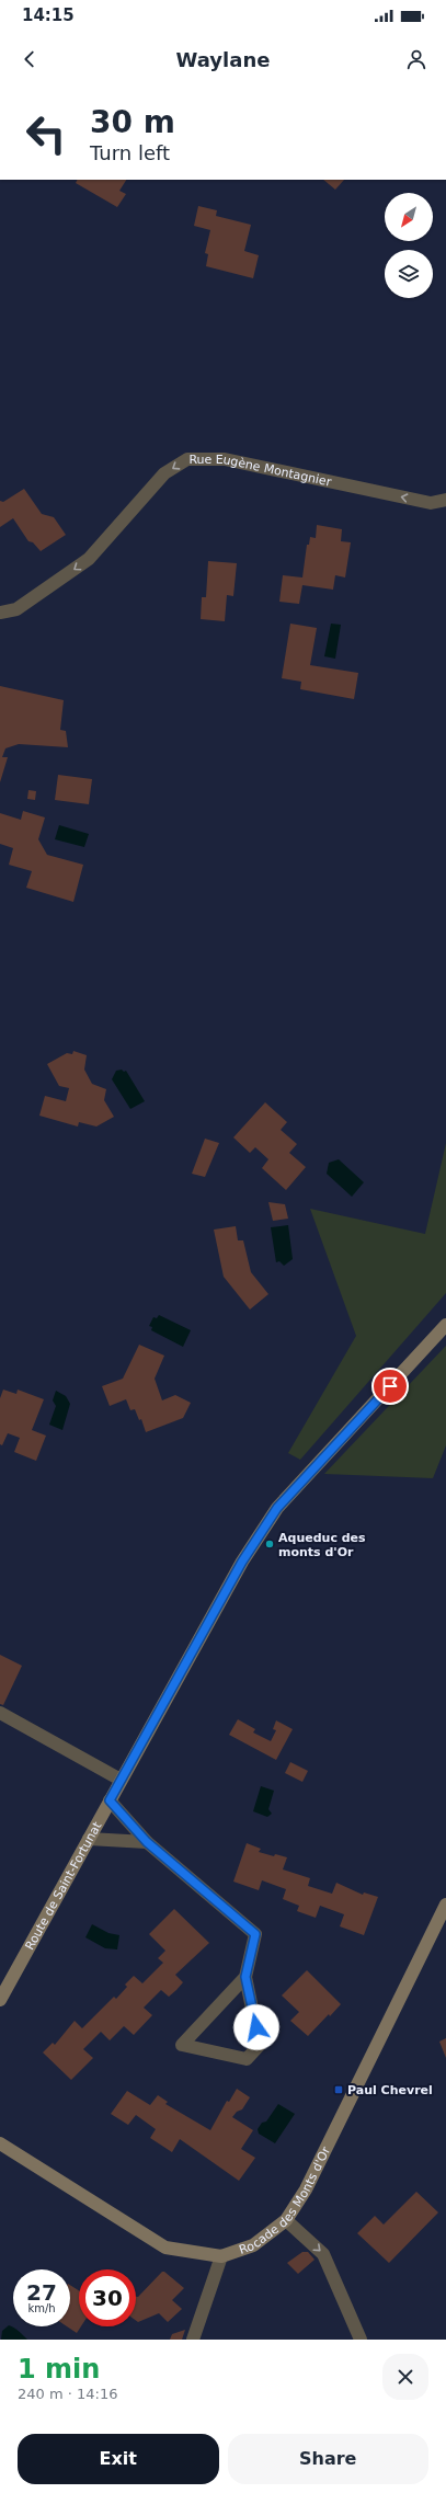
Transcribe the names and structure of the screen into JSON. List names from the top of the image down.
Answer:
{
  "streets": {
    "street": ["Rue Eugène Montagnier", "Route de Saint-Fortunat", "Rocade des Monts d'Or"]
  },
  "one_way": ["Rue Eugène Montagnier"],
  "places": {
    "other": ["Aqueduc des monts d'Or"],
    "transit": ["Paul Chevrel"]
  },
  "north": "bottom left",
  "page": {
    "status": "14:15",
    "header": "Waylane",
    "turn": ["30 m", "Turn left"],
    "speed": "27 km/h",
    "limit": "30",
    "heading": ["1 min", "240 m · 14:16"],
    "buttons": ["Exit", "Share"]
  }
}
